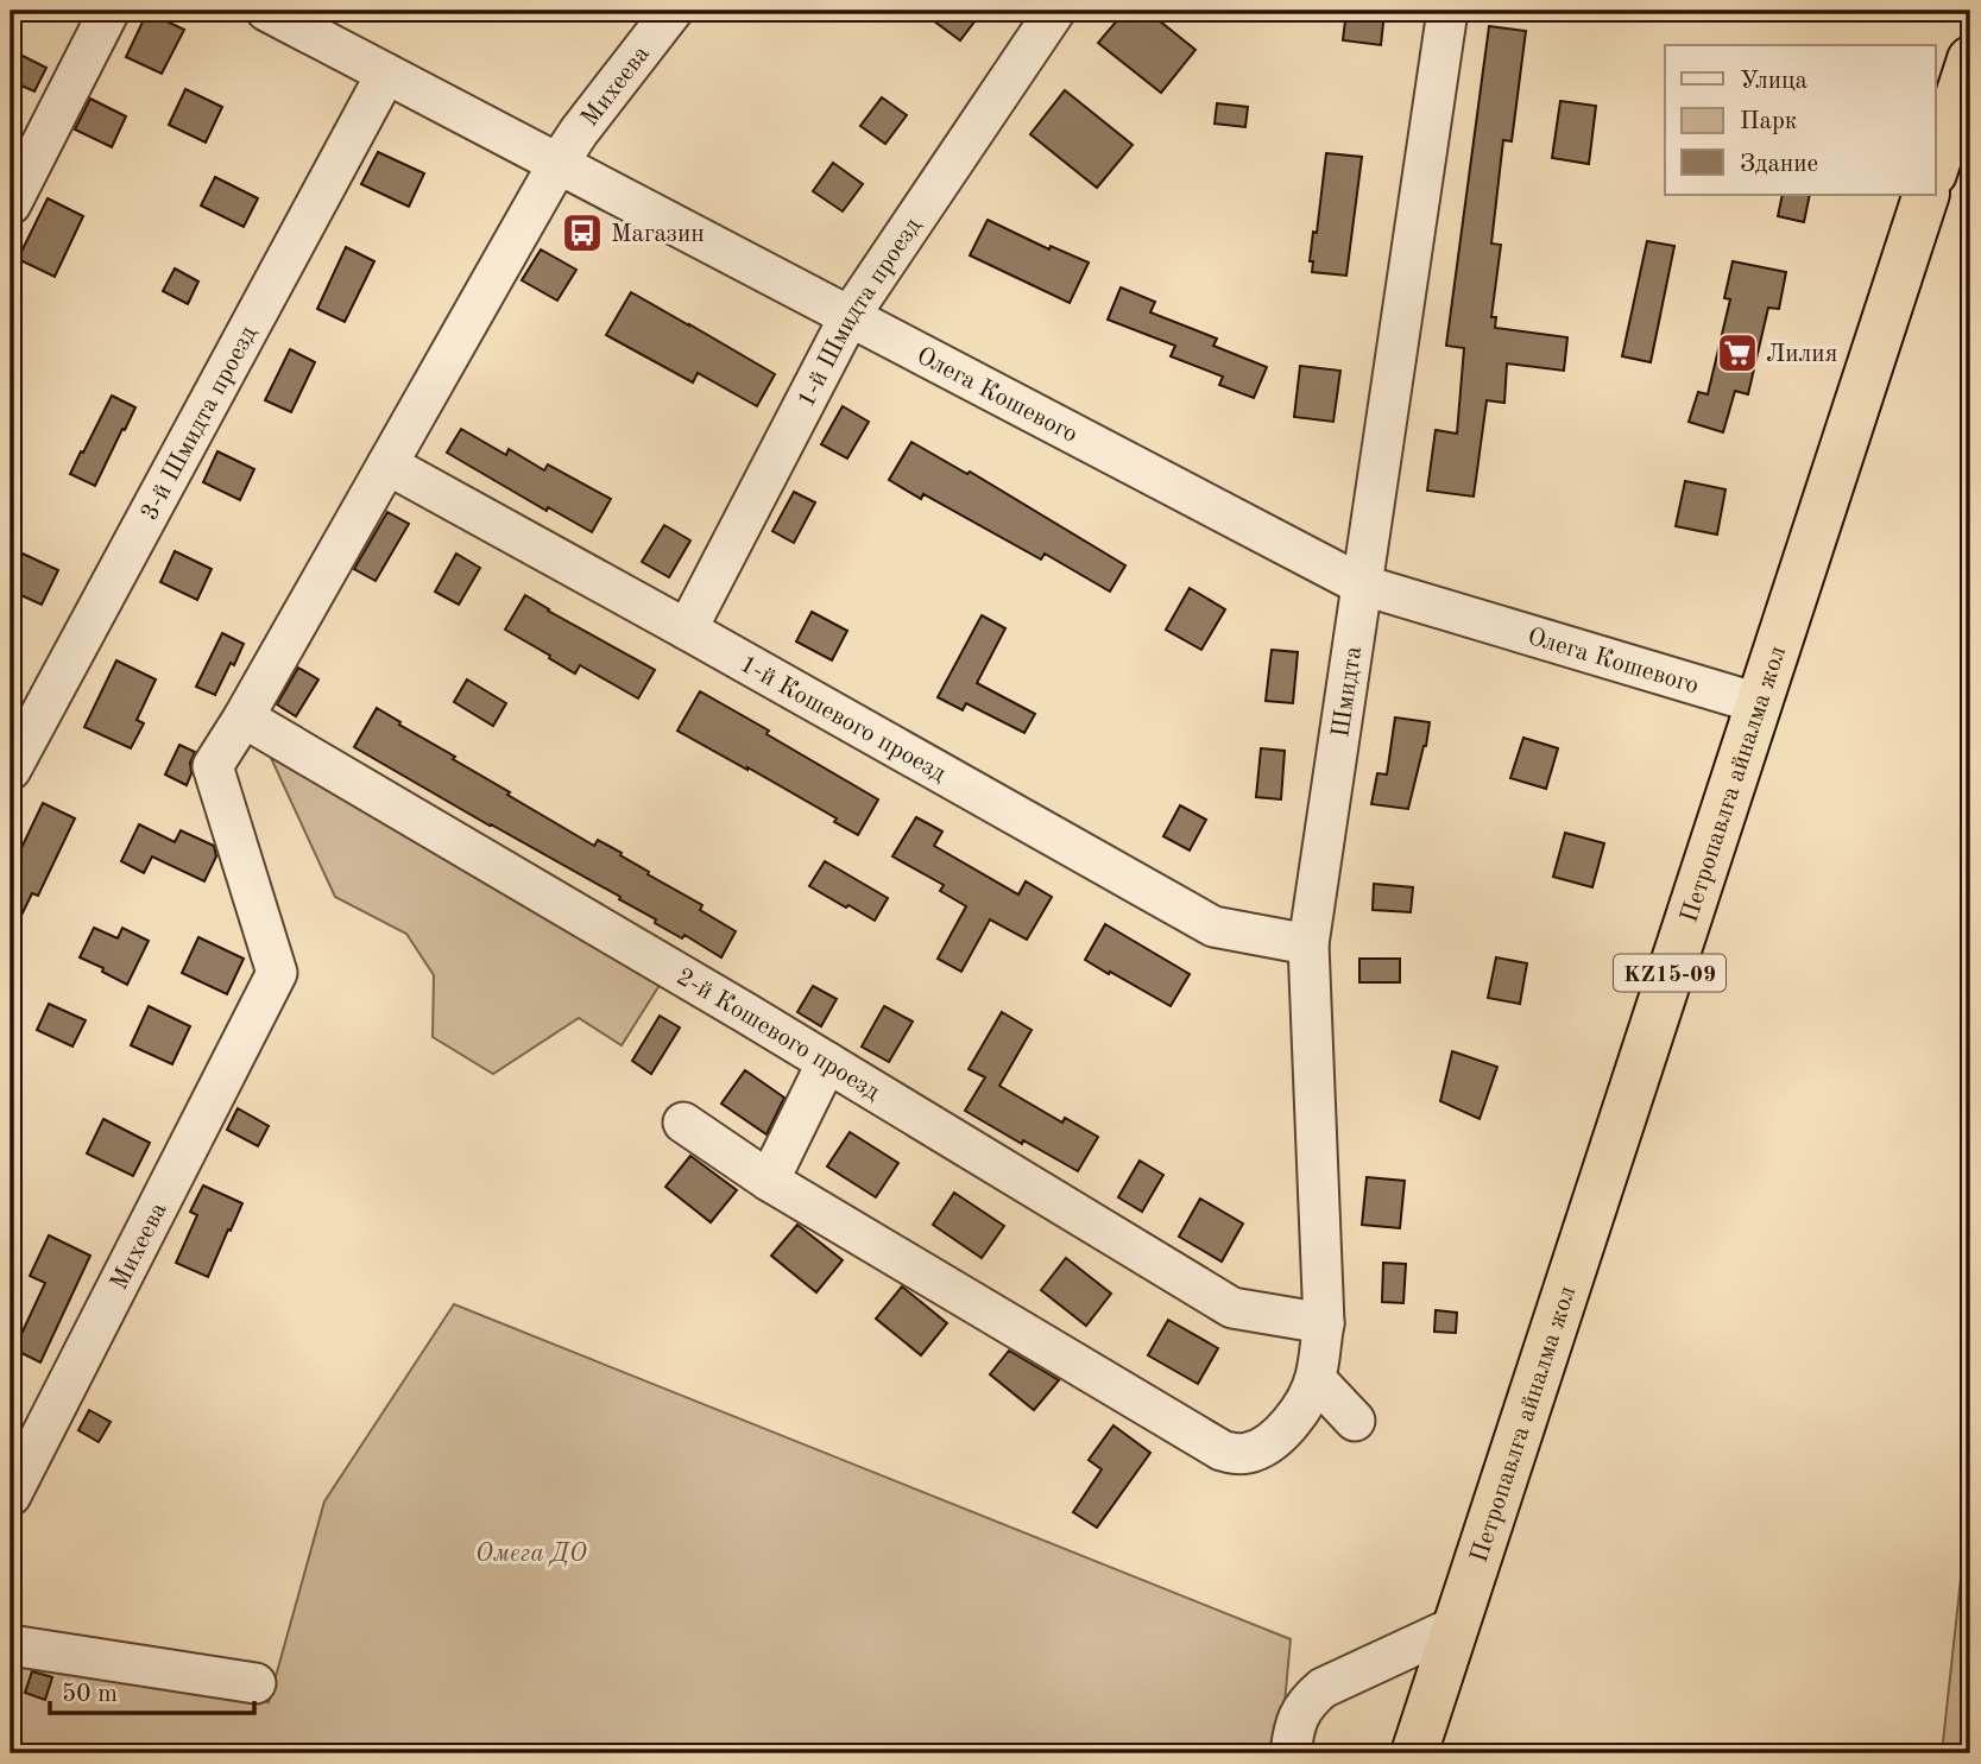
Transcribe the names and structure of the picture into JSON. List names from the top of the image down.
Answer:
{
  "streets": {
    "highway": ["Петропавлға айналма жол", "KZ15-09"],
    "street": [
      "Михеева",
      "1-й Шмидта проезд",
      "Олега Кошевого",
      "3-й Шмидта проезд",
      "Шмидта",
      "1-й Кошевого проезд",
      "2-й Кошевого проезд"
    ]
  },
  "crossings": [
    ["Михеева", "Олега Кошевого"],
    ["Михеева", "2-й Кошевого проезд"],
    ["1-й Шмидта проезд", "Олега Кошевого"],
    ["1-й Шмидта проезд", "1-й Кошевого проезд"],
    ["Олега Кошевого", "3-й Шмидта проезд"],
    ["Олега Кошевого", "Шмидта"],
    ["Олега Кошевого", "Петропавлға айналма жол"],
    ["Шмидта", "1-й Кошевого проезд"],
    ["Шмидта", "2-й Кошевого проезд"]
  ],
  "parks": ["Омега ДО"],
  "places": {
    "bus stop": ["Магазин"],
    "supermarket": ["Лилия"]
  },
  "legend": ["Улица", "Парк", "Здание"],
  "scale_bar": "50 m"
}
